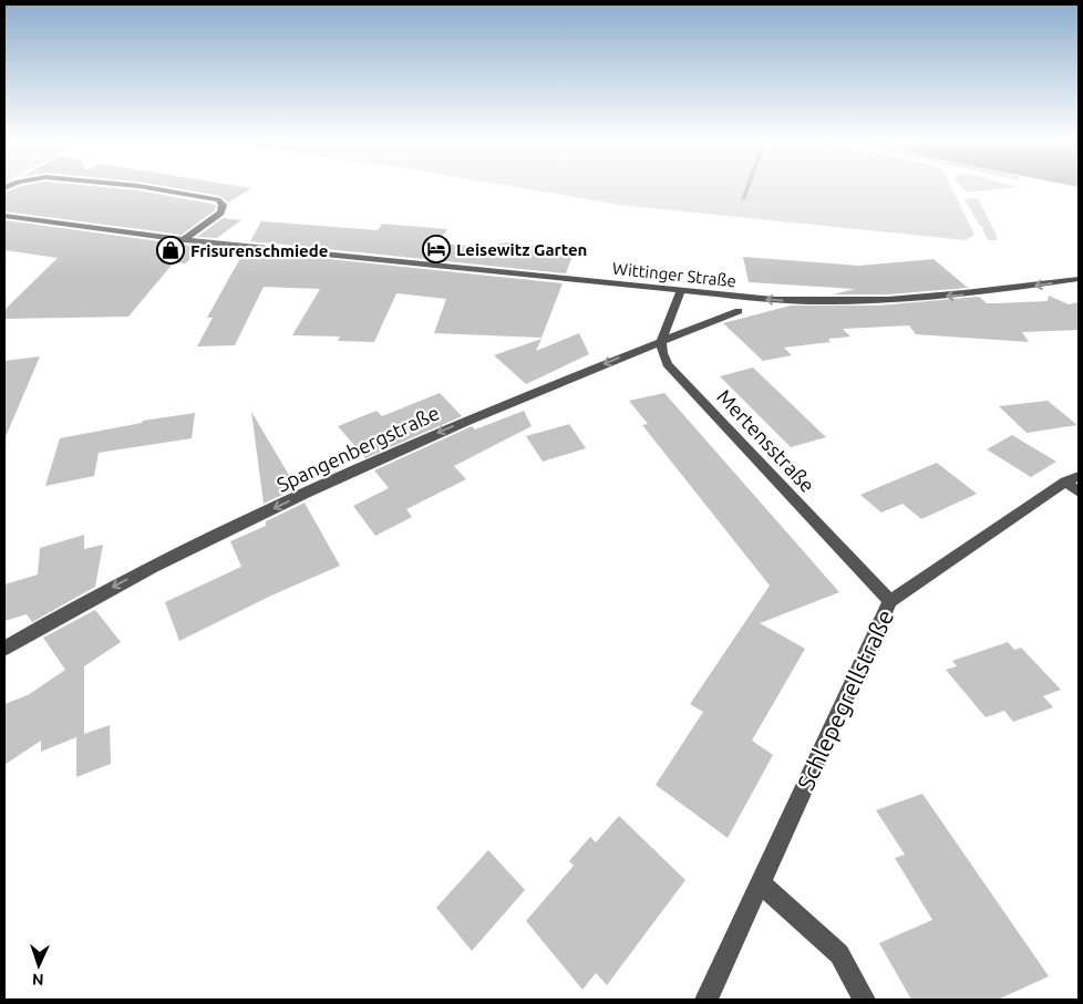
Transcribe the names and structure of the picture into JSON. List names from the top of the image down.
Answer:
{
  "streets": {
    "street": [
      "Wittinger Straße",
      "Mertensstraße",
      "Spangenbergstraße",
      "Schlepegrellstraße"
    ]
  },
  "crossings": [
    ["Mertensstraße", "Spangenbergstraße"],
    ["Mertensstraße", "Schlepegrellstraße"]
  ],
  "one_way": ["Wittinger Straße", "Spangenbergstraße"],
  "places": {
    "hotel": ["Leisewitz Garten"],
    "shop": ["Frisurenschmiede"]
  },
  "north": "bottom"
}
